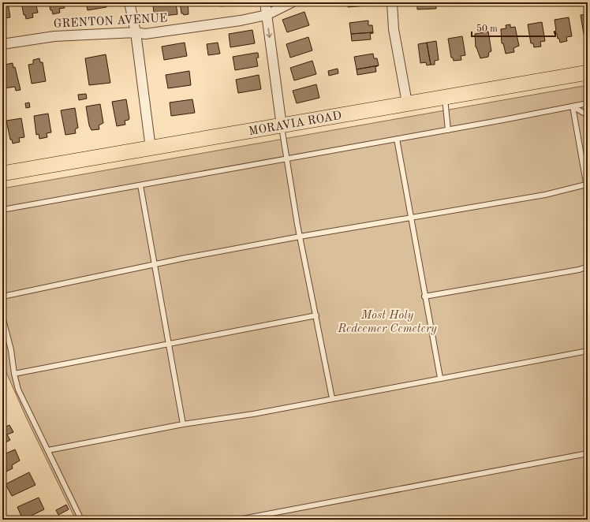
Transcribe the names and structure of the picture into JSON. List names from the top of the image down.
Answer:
{
  "streets": {
    "main road": ["MORAVIA ROAD"],
    "street": ["GRENTON AVENUE"]
  },
  "parks": ["Most Holy Redeemer Cemetery"],
  "scale_bar": "50 m"
}
